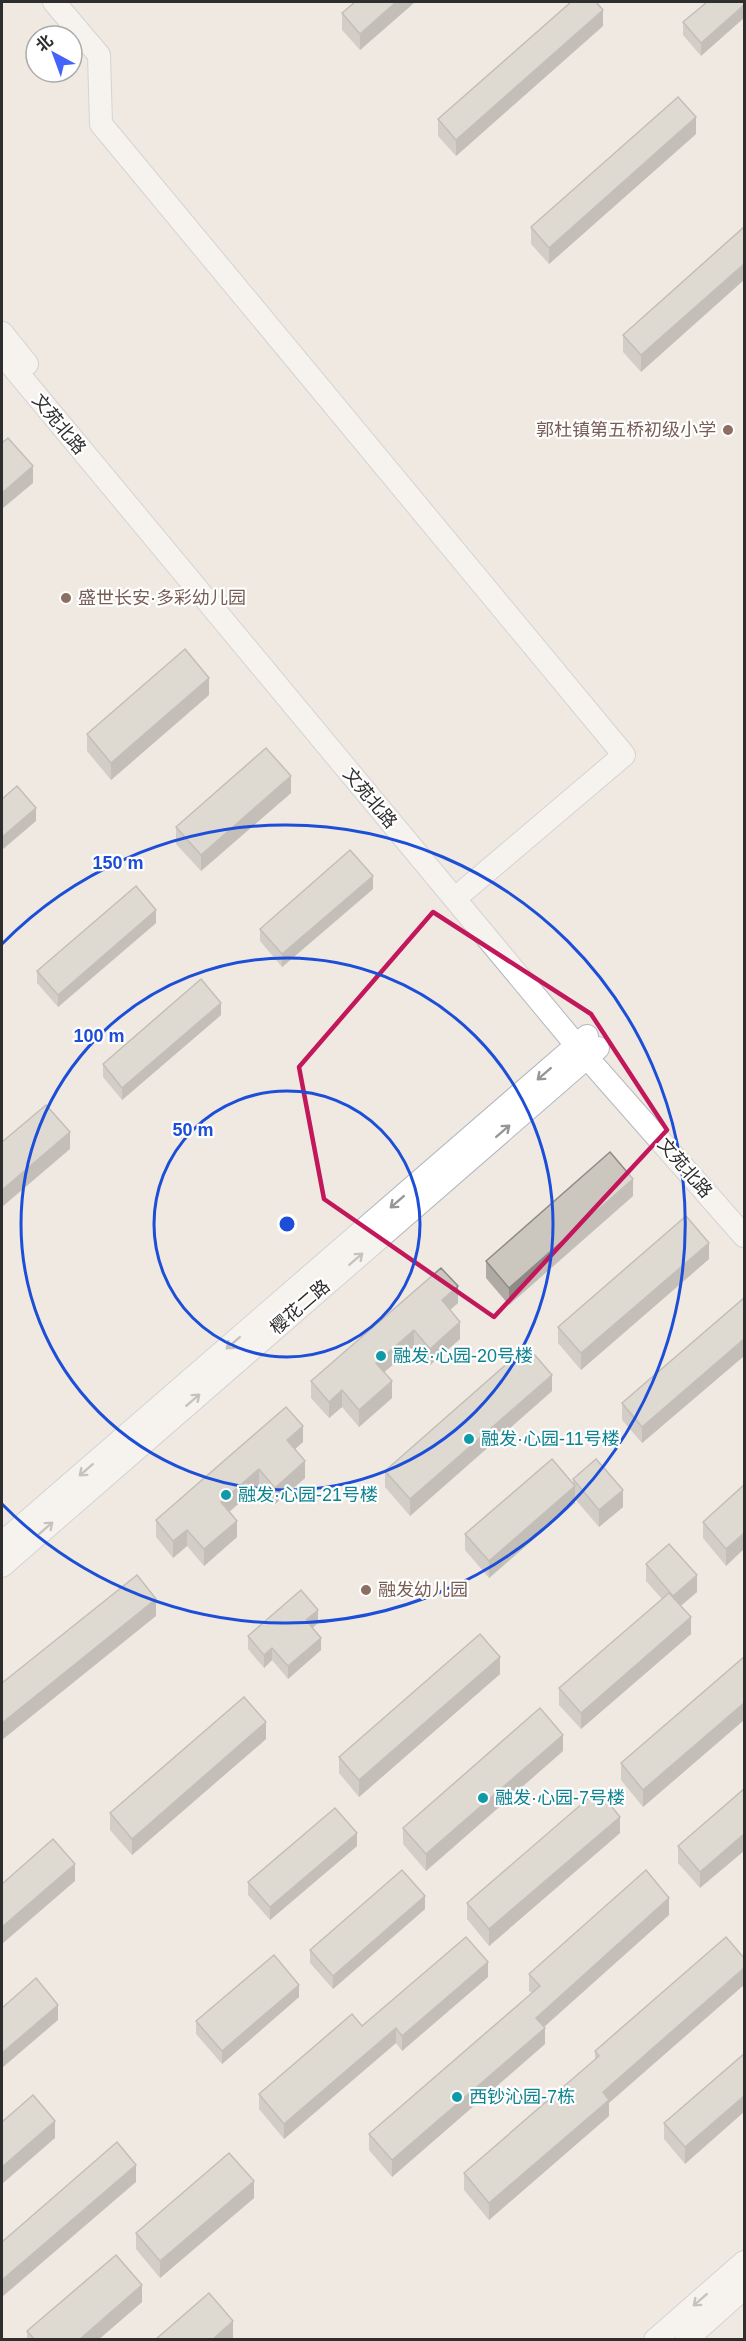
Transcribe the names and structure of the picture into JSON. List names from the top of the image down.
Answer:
{
  "streets": {
    "street": ["文苑北路", "樱花二路"]
  },
  "crossings": [
    ["文苑北路", "樱花二路"]
  ],
  "places": [
    "郭杜镇第五桥初级小学",
    "盛世长安·多彩幼儿园",
    "融发·心园-20号楼",
    "融发·心园-11号楼",
    "融发·心园-21号楼",
    "融发幼儿园",
    "融发·心园-7号楼",
    "西钞沁园-7栋"
  ],
  "north": "top left",
  "rings": ["150 m", "100 m", "50 m"]
}
